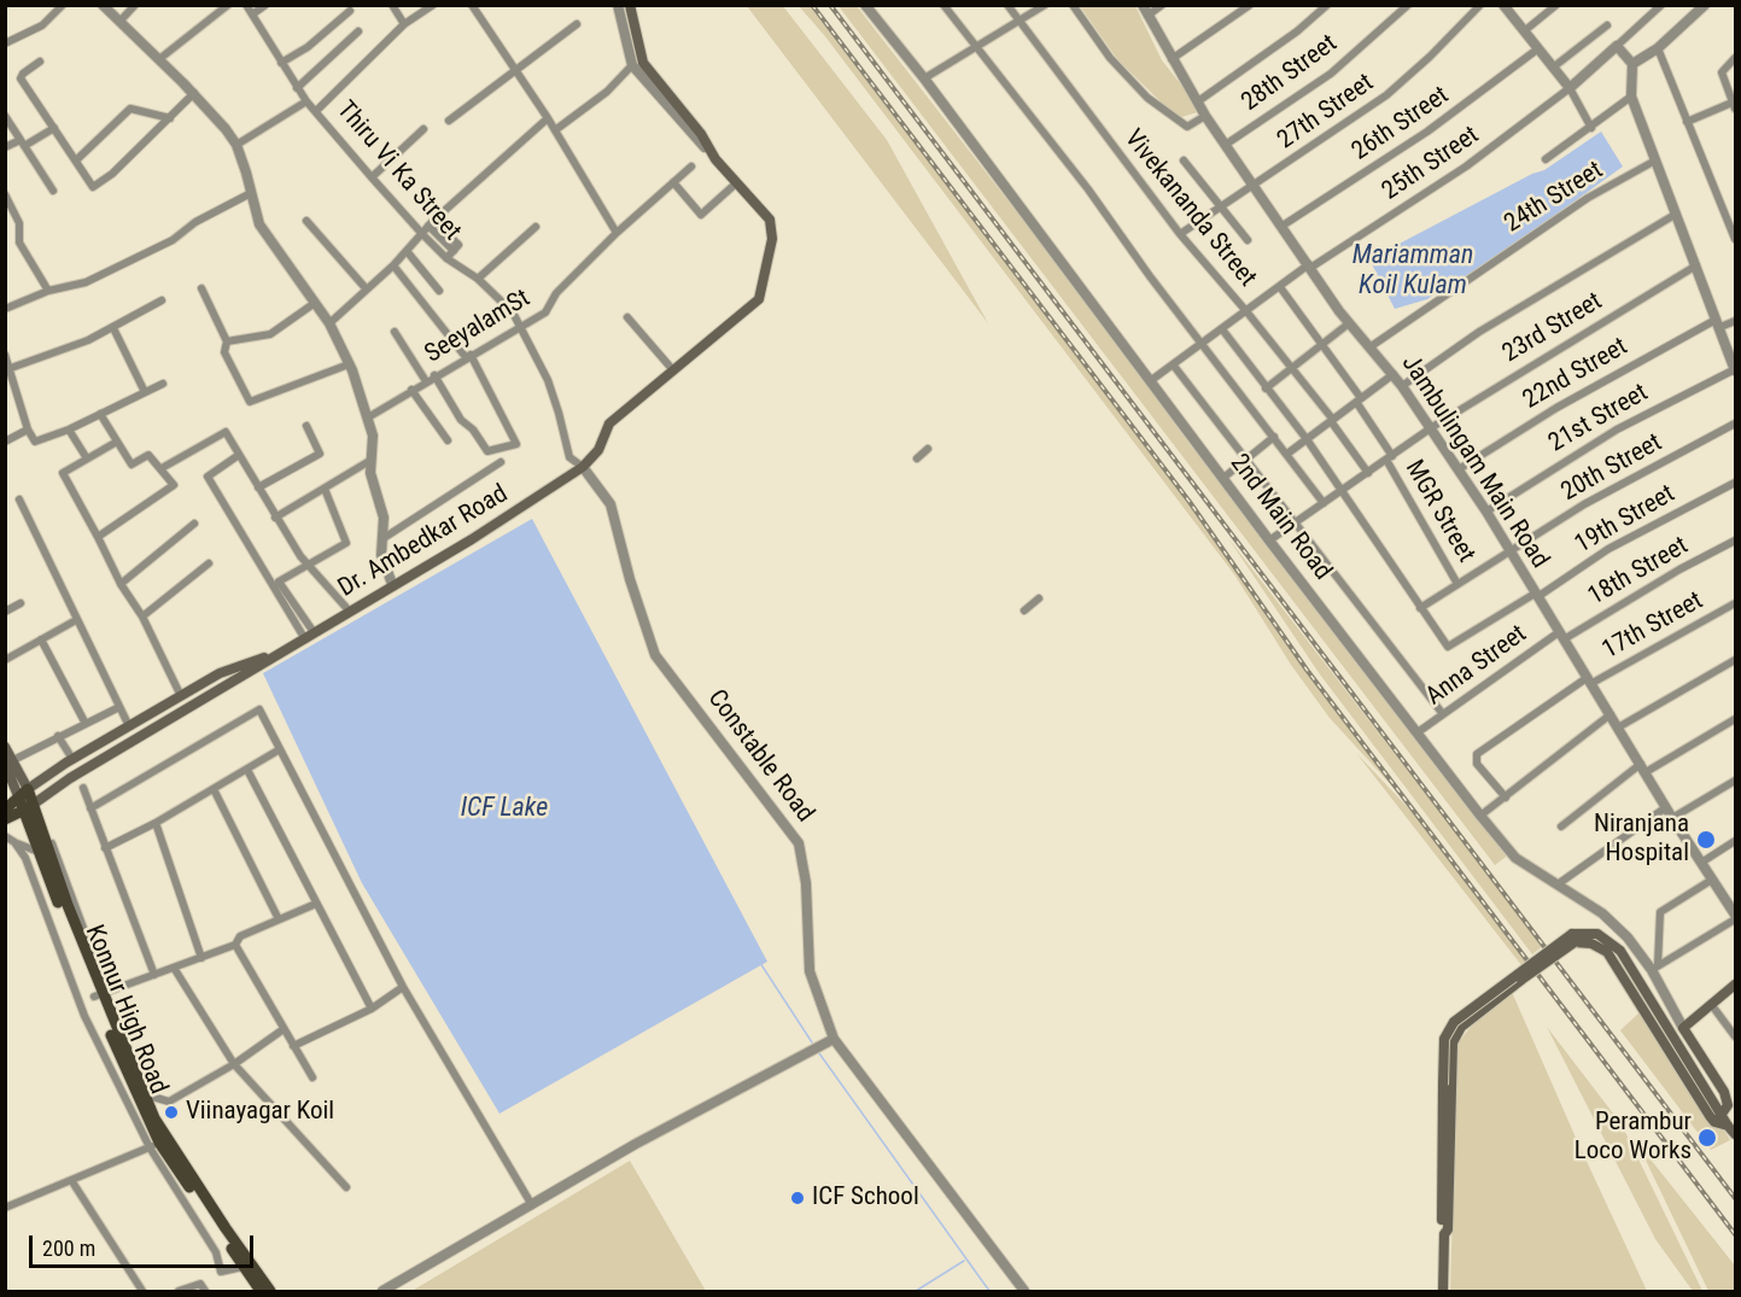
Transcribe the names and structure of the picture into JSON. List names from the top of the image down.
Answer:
{
  "streets": {
    "main road": ["Dr. Ambedkar Road", "Konnur High Road"],
    "street": [
      "28th Street",
      "27th Street",
      "26th Street",
      "25th Street",
      "Thiru Vi Ka Street",
      "24th Street",
      "Vivekananda Street",
      "SeeyalamSt",
      "23rd Street",
      "22nd Street",
      "21st Street",
      "Jambulingam Main Road",
      "20th Street",
      "MGR Street",
      "2nd Main Road",
      "19th Street",
      "18th Street",
      "17th Street",
      "Anna Street",
      "Constable Road"
    ]
  },
  "crossings": [
    ["28th Street", "Jambulingam Main Road"],
    ["27th Street", "Vivekananda Street"],
    ["27th Street", "Jambulingam Main Road"],
    ["26th Street", "Jambulingam Main Road"],
    ["25th Street", "Vivekananda Street"],
    ["25th Street", "Jambulingam Main Road"],
    ["25th Street", "MGR Street"],
    ["25th Street", "2nd Main Road"],
    ["Thiru Vi Ka Street", "SeeyalamSt"],
    ["Thiru Vi Ka Street", "Dr. Ambedkar Road"],
    ["Thiru Vi Ka Street", "Constable Road"],
    ["24th Street", "Jambulingam Main Road"],
    ["Vivekananda Street", "23rd Street"],
    ["23rd Street", "Jambulingam Main Road"],
    ["23rd Street", "MGR Street"],
    ["23rd Street", "2nd Main Road"],
    ["22nd Street", "Jambulingam Main Road"],
    ["21st Street", "Jambulingam Main Road"],
    ["Jambulingam Main Road", "20th Street"],
    ["Jambulingam Main Road", "19th Street"],
    ["Jambulingam Main Road", "18th Street"],
    ["Jambulingam Main Road", "17th Street"],
    ["Jambulingam Main Road", "Anna Street"],
    ["20th Street", "MGR Street"],
    ["20th Street", "19th Street"],
    ["2nd Main Road", "Anna Street"],
    ["Dr. Ambedkar Road", "Constable Road"],
    ["Dr. Ambedkar Road", "Konnur High Road"],
    ["18th Street", "Anna Street"]
  ],
  "water": ["Mariamman Koil Kulam", "ICF Lake"],
  "places": [
    "Niranjana Hospital",
    "Viinayagar Koil",
    "Perambur Loco Works",
    "ICF School"
  ],
  "scale_bar": "200 m"
}
